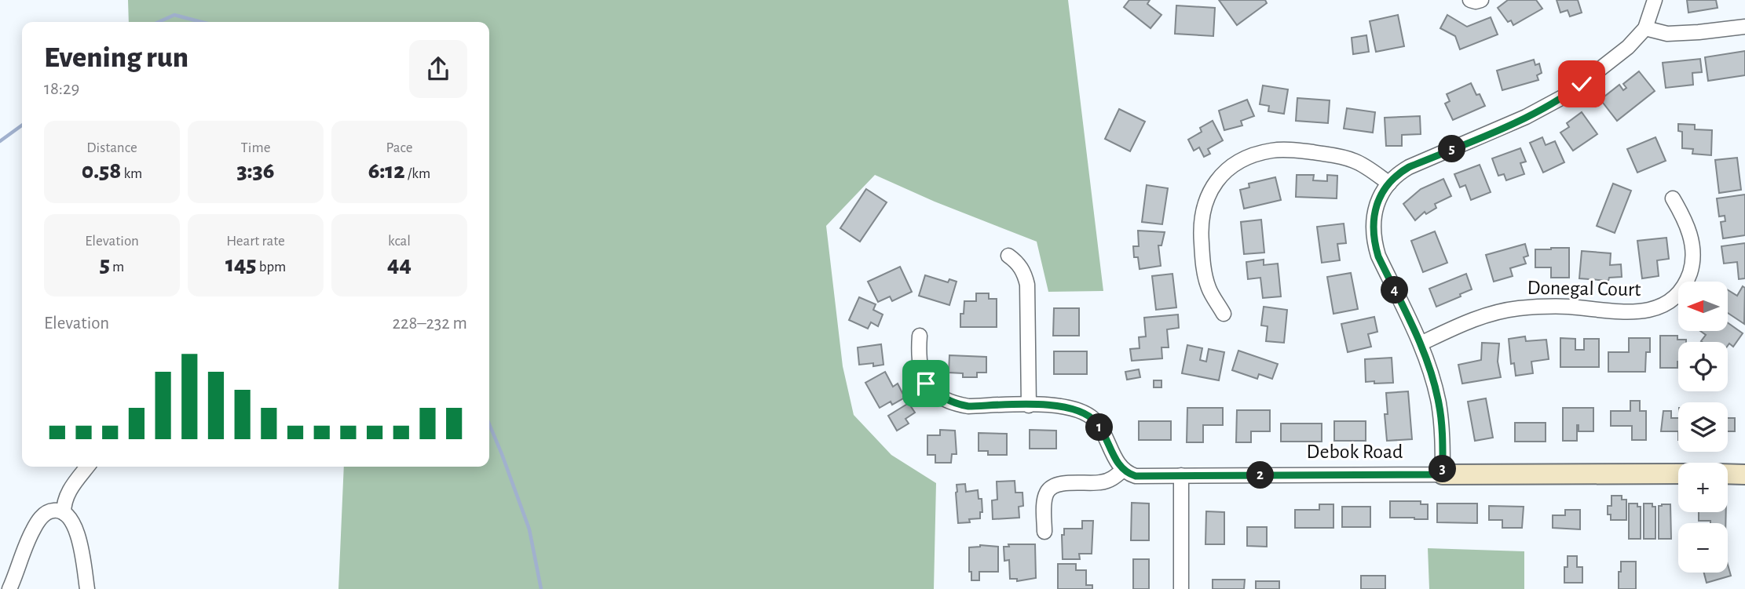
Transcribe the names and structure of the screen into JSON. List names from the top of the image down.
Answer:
{
  "streets": {
    "street": ["Donegal Court", "Debok Road"]
  },
  "north": "left",
  "page": {
    "heading": ["Evening run", "18:29"],
    "stats": [
      ["Distance", "0.58 km"],
      ["Time", "3:36"],
      ["Pace", "6:12 /km"],
      ["Elevation", "5 m"],
      ["Heart rate", "145 bpm"],
      ["kcal", "44"]
    ],
    "pins": [
      "5",
      "4",
      "1",
      "3",
      "2"
    ],
    "map_buttons": ["+", "−"],
    "chart": ["Elevation", "228–232 m"]
  }
}
